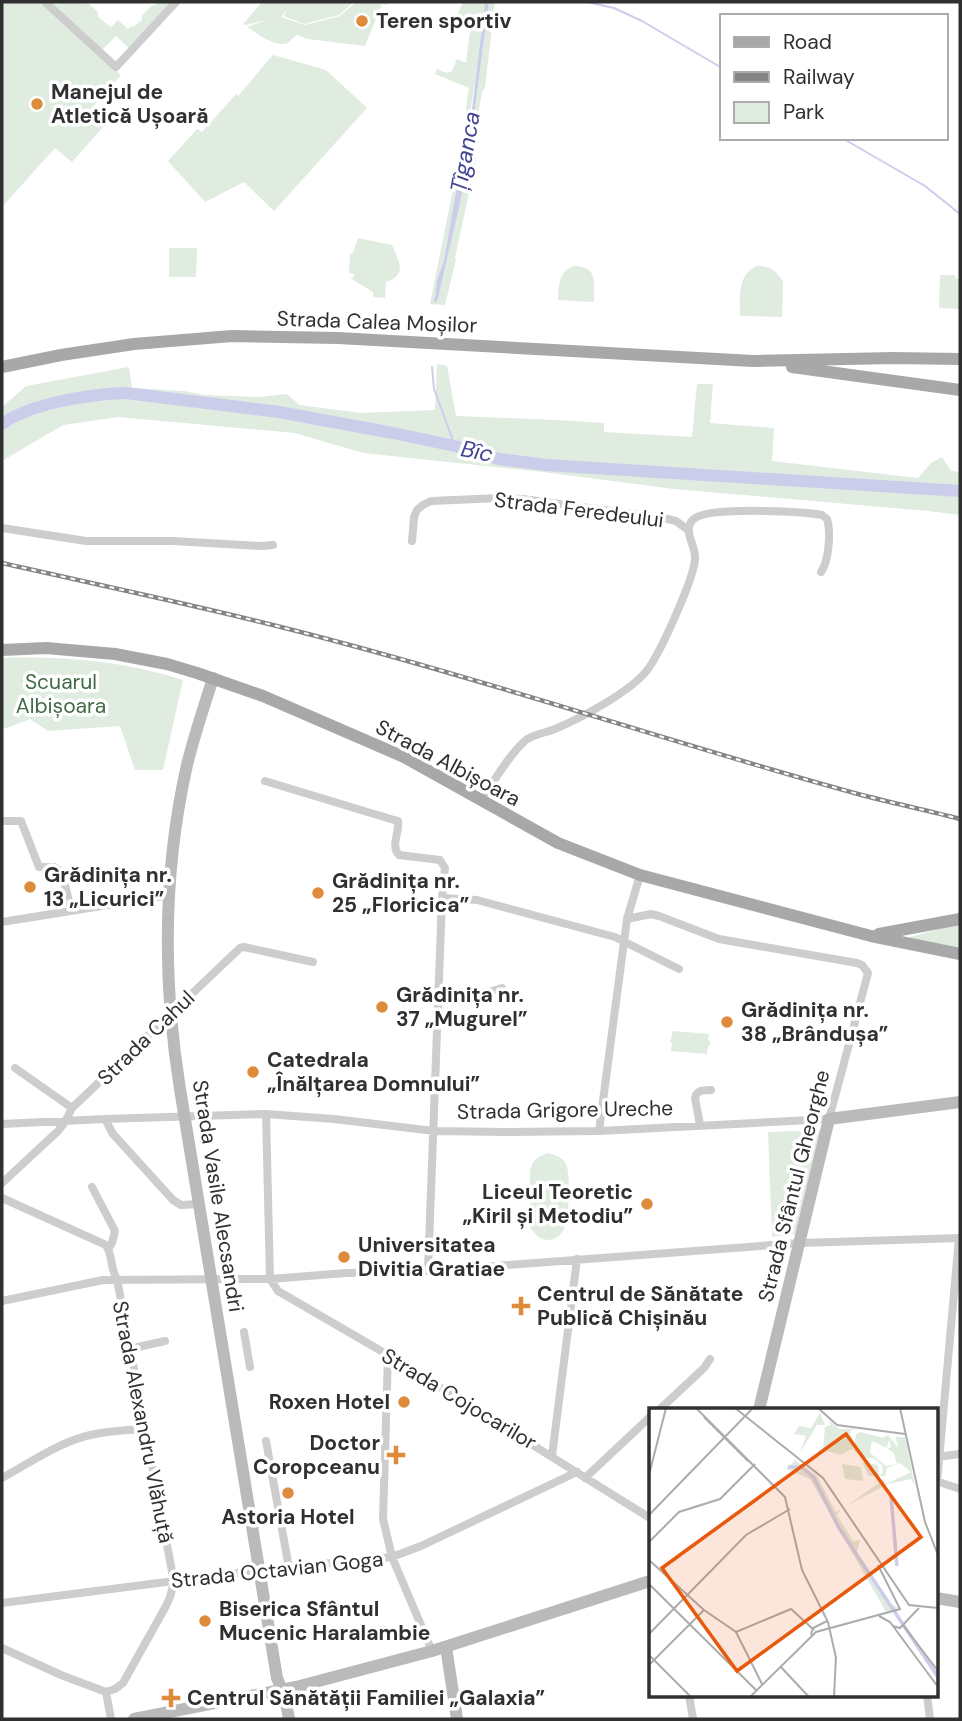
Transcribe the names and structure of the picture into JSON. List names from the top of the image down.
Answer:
{
  "streets": {
    "main road": [
      "Strada Calea Moșilor",
      "Strada Albișoara",
      "Strada Grigore Ureche",
      "Strada Sfântul Gheorghe",
      "Strada Vasile Alecsandri"
    ],
    "street": [
      "Strada Feredeului",
      "Strada Cahul",
      "Strada Cojocarilor",
      "Strada Alexandru Vlăhuță",
      "Strada Octavian Goga"
    ]
  },
  "crossings": [
    ["Strada Feredeului", "Strada Albișoara"],
    ["Strada Albișoara", "Strada Vasile Alecsandri"],
    ["Strada Cahul", "Strada Grigore Ureche"],
    ["Strada Cahul", "Strada Vasile Alecsandri"],
    ["Strada Grigore Ureche", "Strada Sfântul Gheorghe"],
    ["Strada Grigore Ureche", "Strada Vasile Alecsandri"],
    ["Strada Vasile Alecsandri", "Strada Octavian Goga"],
    ["Strada Cojocarilor", "Strada Octavian Goga"],
    ["Strada Alexandru Vlăhuță", "Strada Octavian Goga"]
  ],
  "water": ["Țîganca", "Bîc"],
  "parks": ["Scuarul Albișoara"],
  "places": {
    "other": [
      "Teren sportiv",
      "Manejul de Atletică Ușoară",
      "Grădinița nr. 13 „Licurici”",
      "Grădinița nr. 25 „Floricica”",
      "Grădinița nr. 37 „Mugurel”",
      "Grădinița nr. 38 „Brândușa”",
      "Catedrala „Înălțarea Domnului”",
      "Liceul Teoretic „Kiril și Metodiu”",
      "Universitatea Divitia Gratiae",
      "Roxen Hotel",
      "Astoria Hotel",
      "Biserica Sfântul Mucenic Haralambie"
    ],
    "health": ["Centrul de Sănătate Publică Chișinău", "Doctor Coropceanu", "Centrul Sănătății Familiei „Galaxia”"]
  },
  "legend": ["Road", "Railway", "Park"]
}
